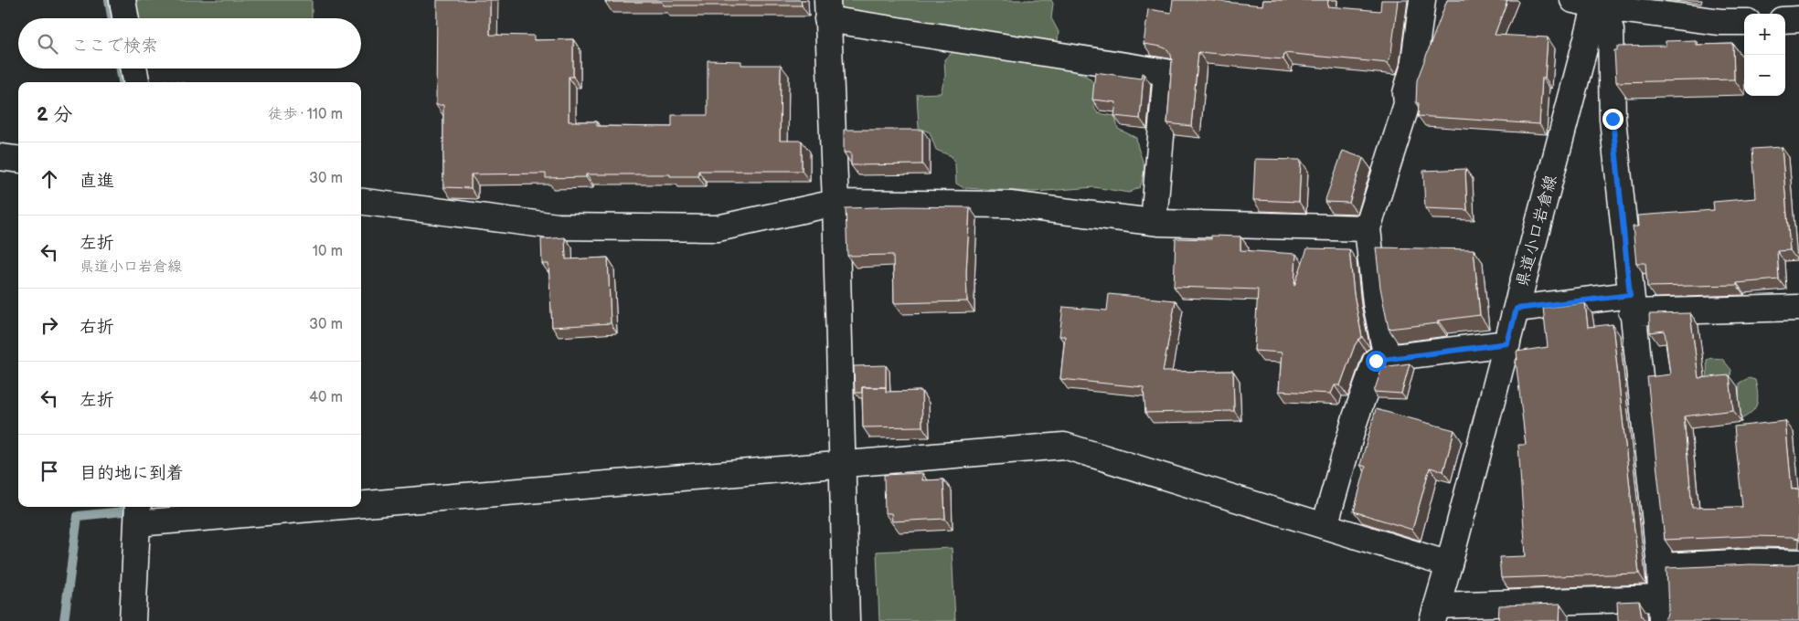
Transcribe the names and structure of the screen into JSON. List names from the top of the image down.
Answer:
{
  "streets": {
    "street": ["県道小口岩倉線"]
  },
  "page": {
    "map_buttons": ["+", "−"],
    "search": "ここで検索",
    "heading": ["2 分", "徒歩 · 110 m"],
    "list": [
      ["直進", "30 m"],
      ["左折", "県道小口岩倉線", "10 m"],
      ["右折", "30 m"],
      ["左折", "40 m"],
      "目的地に到着"
    ]
  }
}
